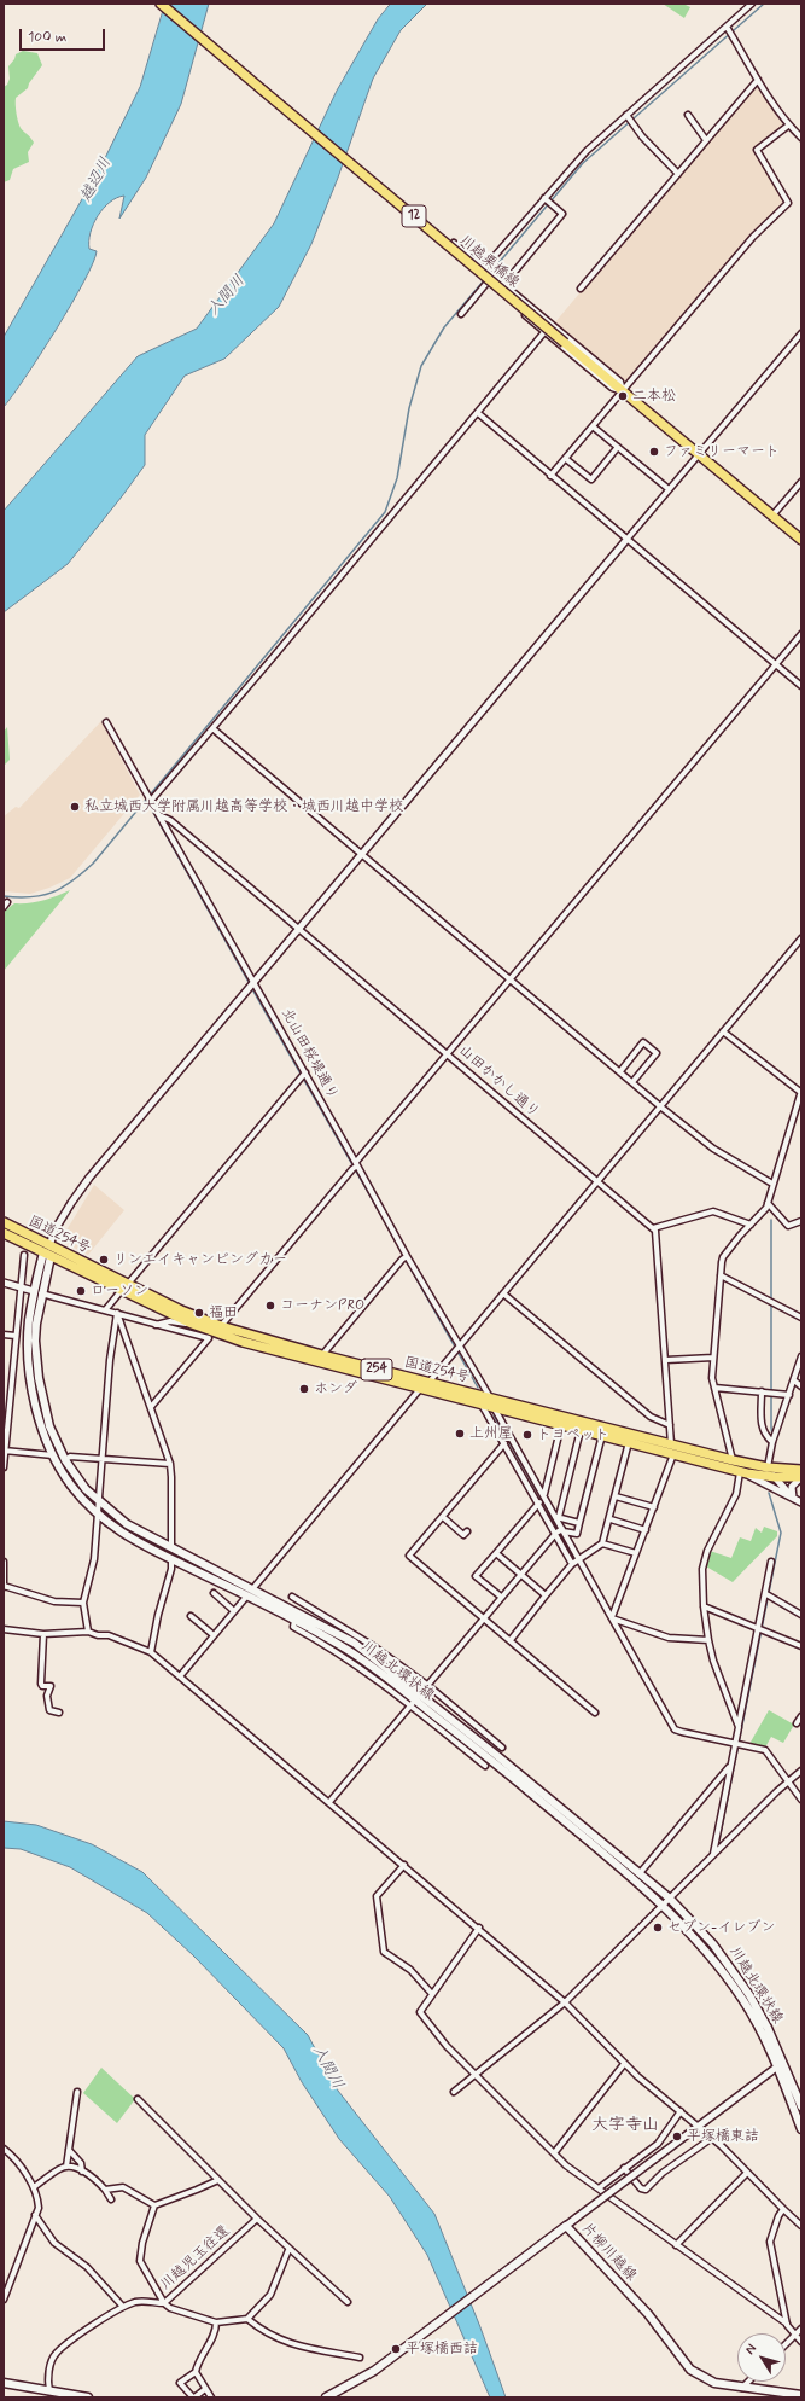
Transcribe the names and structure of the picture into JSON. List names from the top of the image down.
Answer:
{
  "streets": {
    "main road": [
      "12",
      "川越栗橋線",
      "国道254号",
      "254",
      "川越北環状線",
      "片柳川越線"
    ],
    "street": ["北山田桜堤通り", "山田かかし通り", "川越児玉往還"]
  },
  "crossings": [
    ["北山田桜堤通り", "山田かかし通り"],
    ["北山田桜堤通り", "国道254号"],
    ["国道254号", "254"],
    ["国道254号", "川越北環状線"]
  ],
  "districts": ["大字寺山"],
  "water": ["越辺川", "入間川"],
  "places": [
    "二本松",
    "ファミリーマート",
    "私立城西大学附属川越高等学校・城西川越中学校",
    "リンエイキャンピングカー",
    "ローソン",
    "コーナンPRO",
    "福田",
    "ホンダ",
    "上州屋",
    "トヨペット",
    "セブン-イレブン",
    "平塚橋東詰",
    "平塚橋西詰"
  ],
  "scale_bar": "100 m",
  "north": "top left"
}
